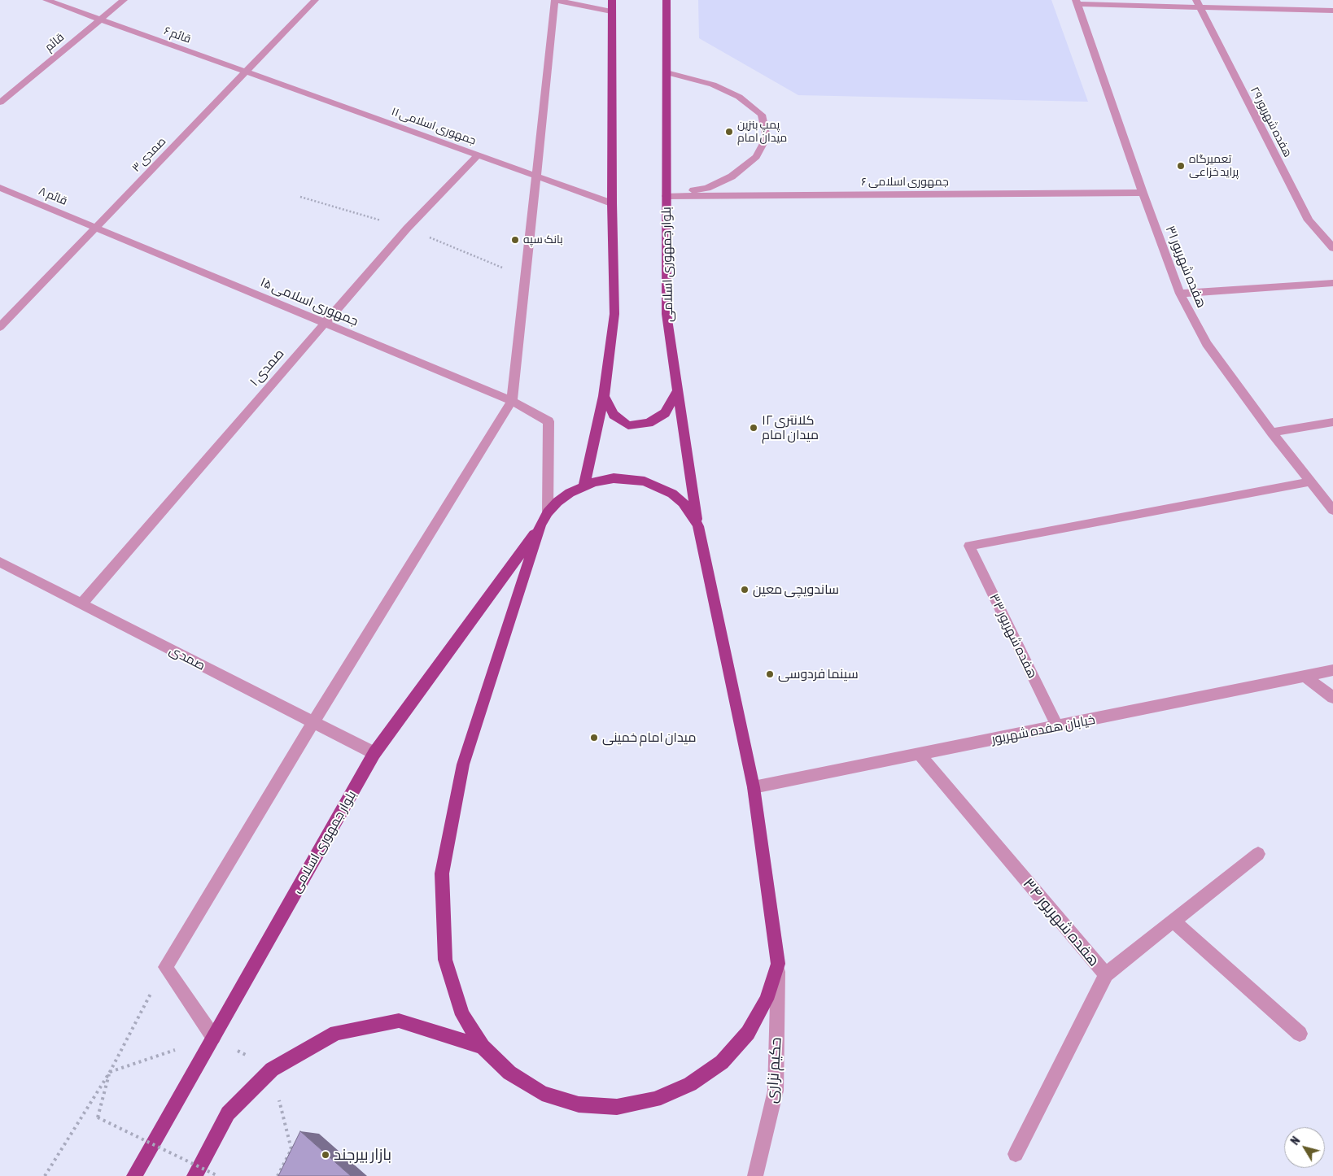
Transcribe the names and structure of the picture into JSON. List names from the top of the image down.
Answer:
{
  "streets": {
    "main road": ["بلوار جمهوری اسلامی"],
    "street": [
      "قائم ۶",
      "قائم",
      "هفده شهریور ۲۹",
      "جمهوری اسلامی ۱۱",
      "صمدی ۳",
      "جمهوری اسلامی ۶",
      "قائم ۸",
      "هفده شهریور ۳۱",
      "جمهوری اسلامی ۱۵",
      "صمدی ۱",
      "هفده شهریور ۳۳",
      "صمدی",
      "خیابان هفده شهریور",
      "هفده شهریور ۳۴",
      "حکیم نزاری"
    ]
  },
  "crossings": [
    ["قائم ۶", "قائم"],
    ["قائم ۶", "جمهوری اسلامی ۱۱"],
    ["قائم ۶", "صمدی ۳"],
    ["جمهوری اسلامی ۱۱", "صمدی ۳"],
    ["جمهوری اسلامی ۱۱", "صمدی ۱"],
    ["صمدی ۳", "قائم ۸"],
    ["صمدی ۳", "جمهوری اسلامی ۱۵"],
    ["جمهوری اسلامی ۶", "بلوار جمهوری اسلامی"],
    ["جمهوری اسلامی ۶", "هفده شهریور ۳۱"],
    ["قائم ۸", "جمهوری اسلامی ۱۵"],
    ["بلوار جمهوری اسلامی", "صمدی"],
    ["هفده شهریور ۳۱", "هفده شهریور ۳۳"],
    ["جمهوری اسلامی ۱۵", "صمدی ۱"],
    ["صمدی ۱", "صمدی"],
    ["هفده شهریور ۳۳", "خیابان هفده شهریور"],
    ["خیابان هفده شهریور", "هفده شهریور ۳۴"]
  ],
  "places": [
    "پمپ بنزین میدان امام",
    "تعمیرگاه پراید خزاعی",
    "بانک سپه",
    "کلانتری ۱۲ میدان امام",
    "ساندویچی معین",
    "سینما فردوسی",
    "میدان امام خمینی",
    "بازار بیرجند"
  ],
  "north": "top left"
}
